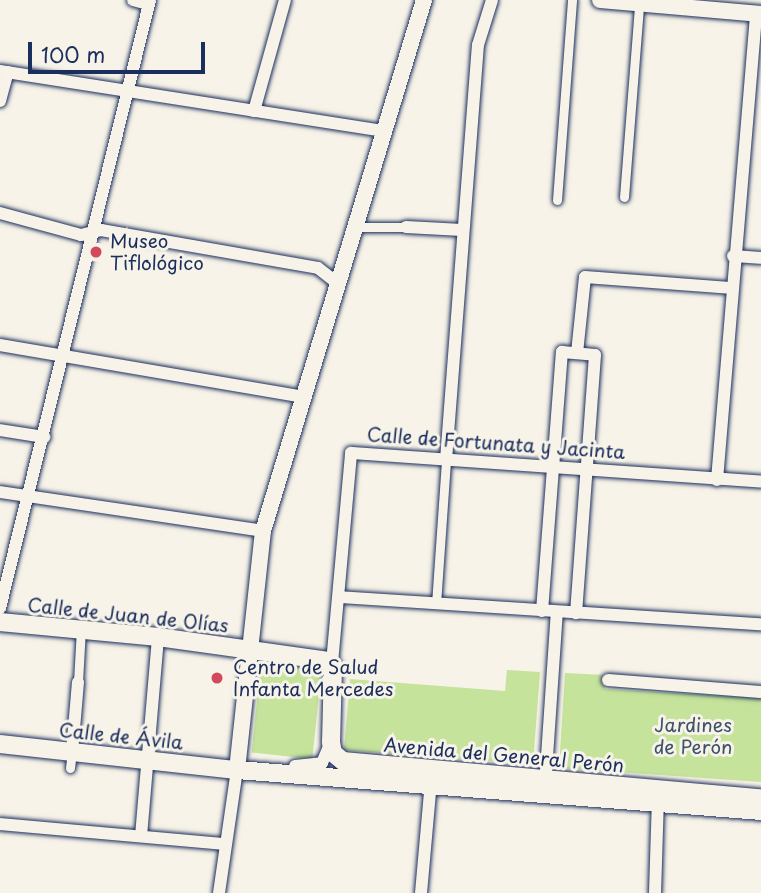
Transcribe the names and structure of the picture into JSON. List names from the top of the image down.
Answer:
{
  "streets": {
    "main road": [
      "Calle de Fortunata y Jacinta",
      "Calle de Juan de Olías",
      "Calle de Ávila",
      "Avenida del General Perón"
    ]
  },
  "crossings": [
    ["Calle de Fortunata y Jacinta", "Avenida del General Perón"],
    ["Calle de Ávila", "Avenida del General Perón"]
  ],
  "parks": ["Jardines de Perón"],
  "places": ["Museo Tiflológico", "Centro de Salud Infanta Mercedes"],
  "scale_bar": "100 m"
}
